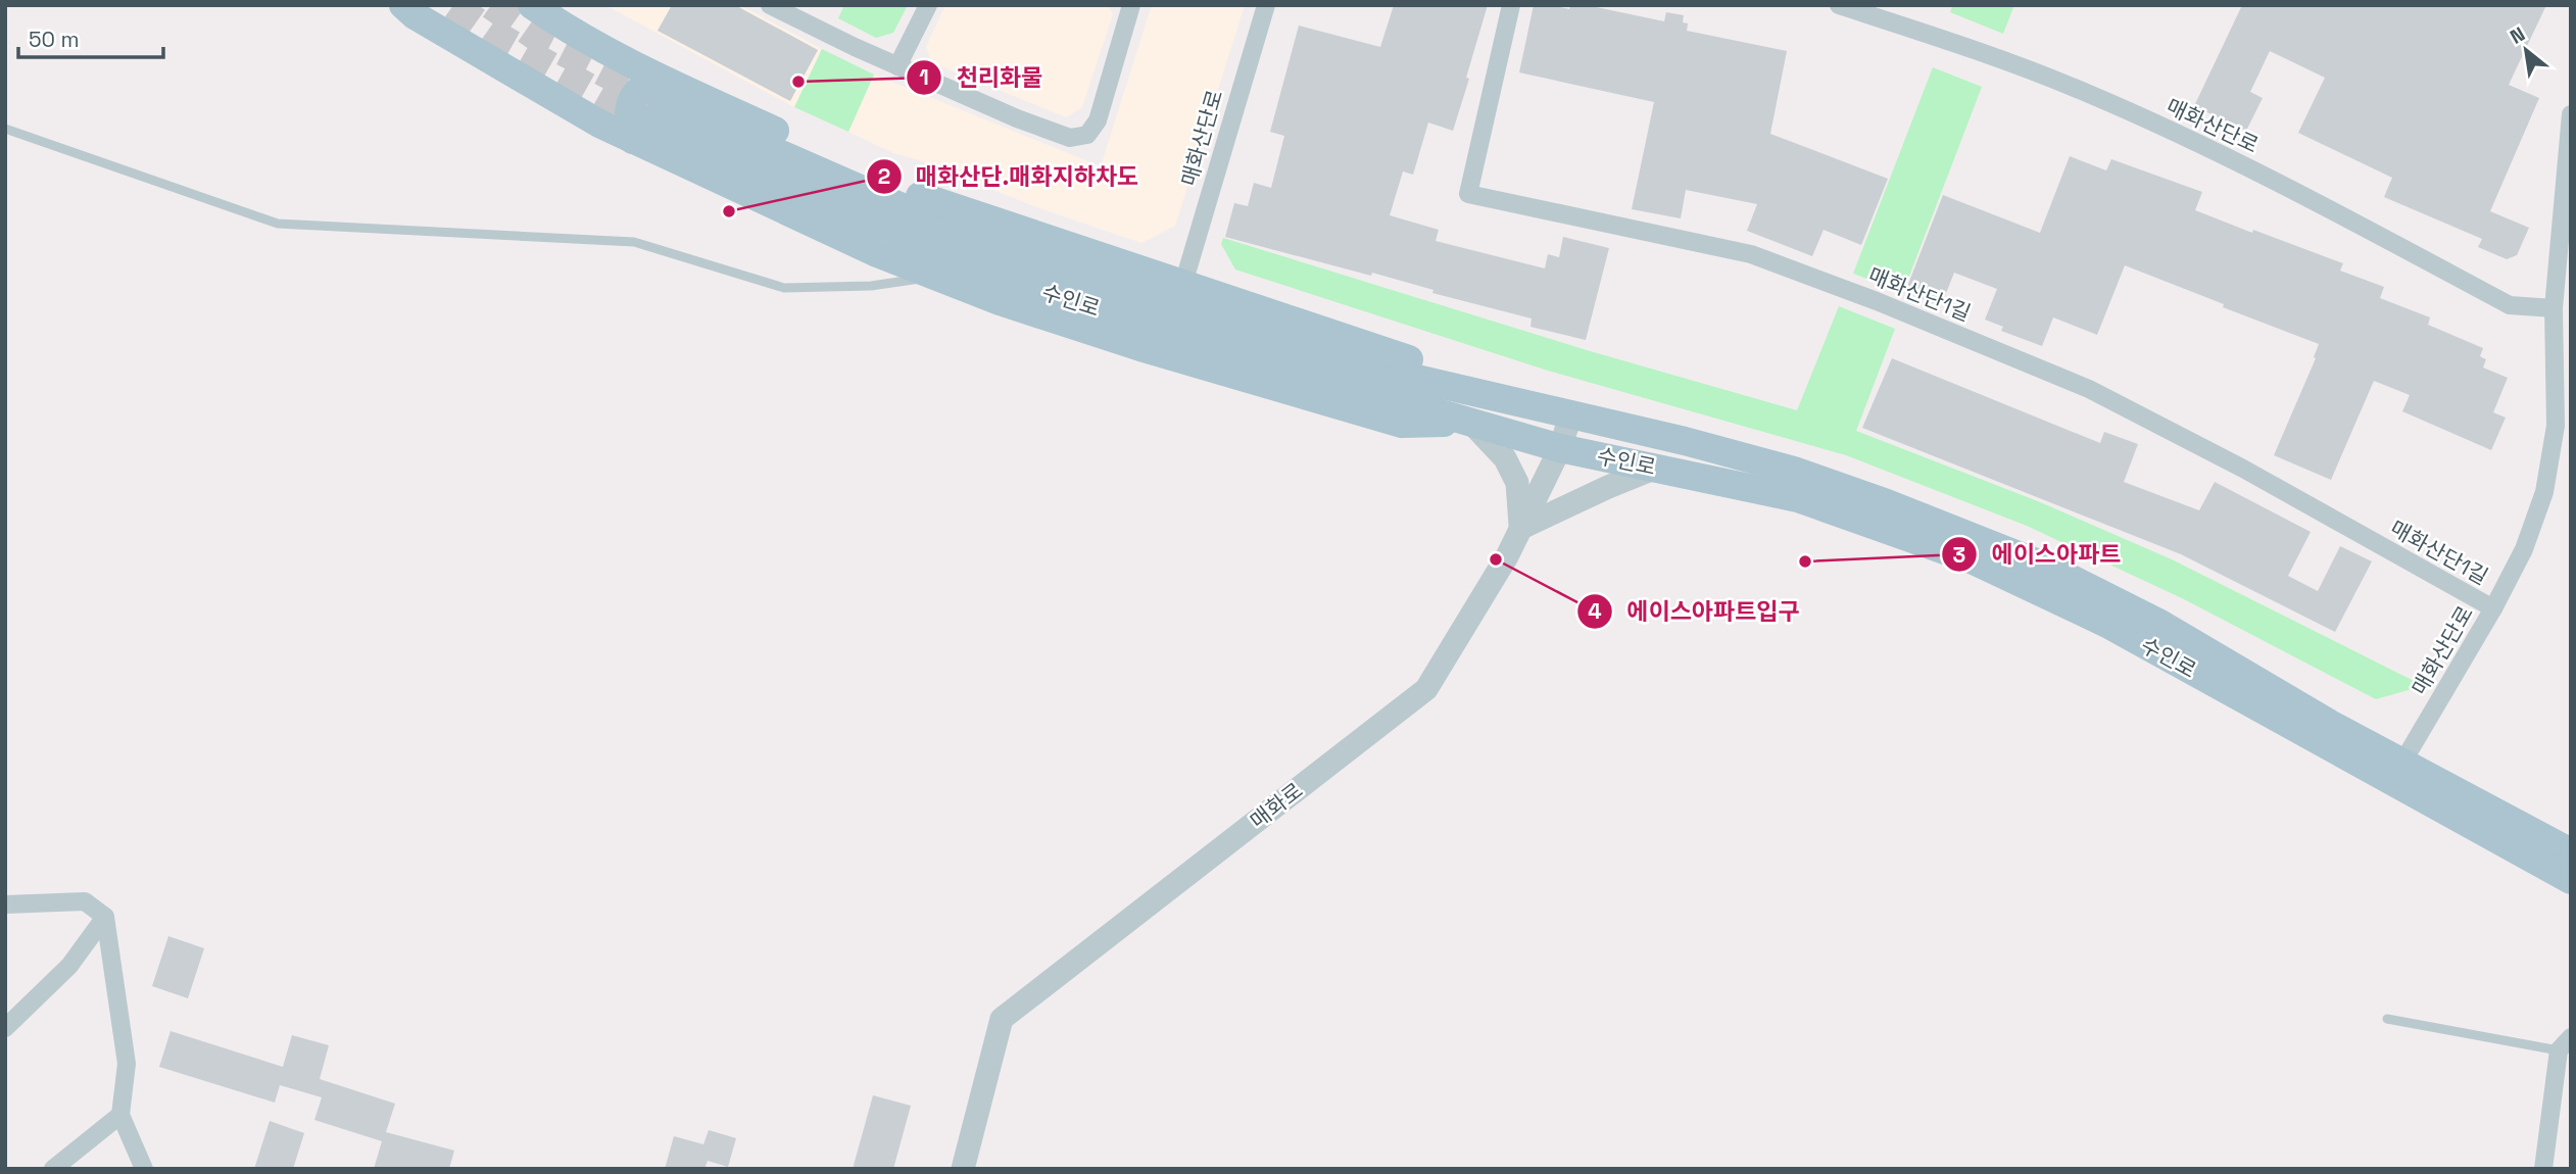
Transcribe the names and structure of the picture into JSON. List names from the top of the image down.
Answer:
{
  "streets": {
    "main road": ["수인로"],
    "street": ["매화산단로", "매화산단1길", "매화로"]
  },
  "crossings": [
    ["매화산단로", "매화산단1길"],
    ["매화산단로", "수인로"],
    ["수인로", "매화로"]
  ],
  "places": [
    "천리화물",
    "매화산단.매화지하차도",
    "에이스아파트입구",
    "에이스아파트"
  ],
  "scale_bar": "50 m",
  "north": "top left"
}
